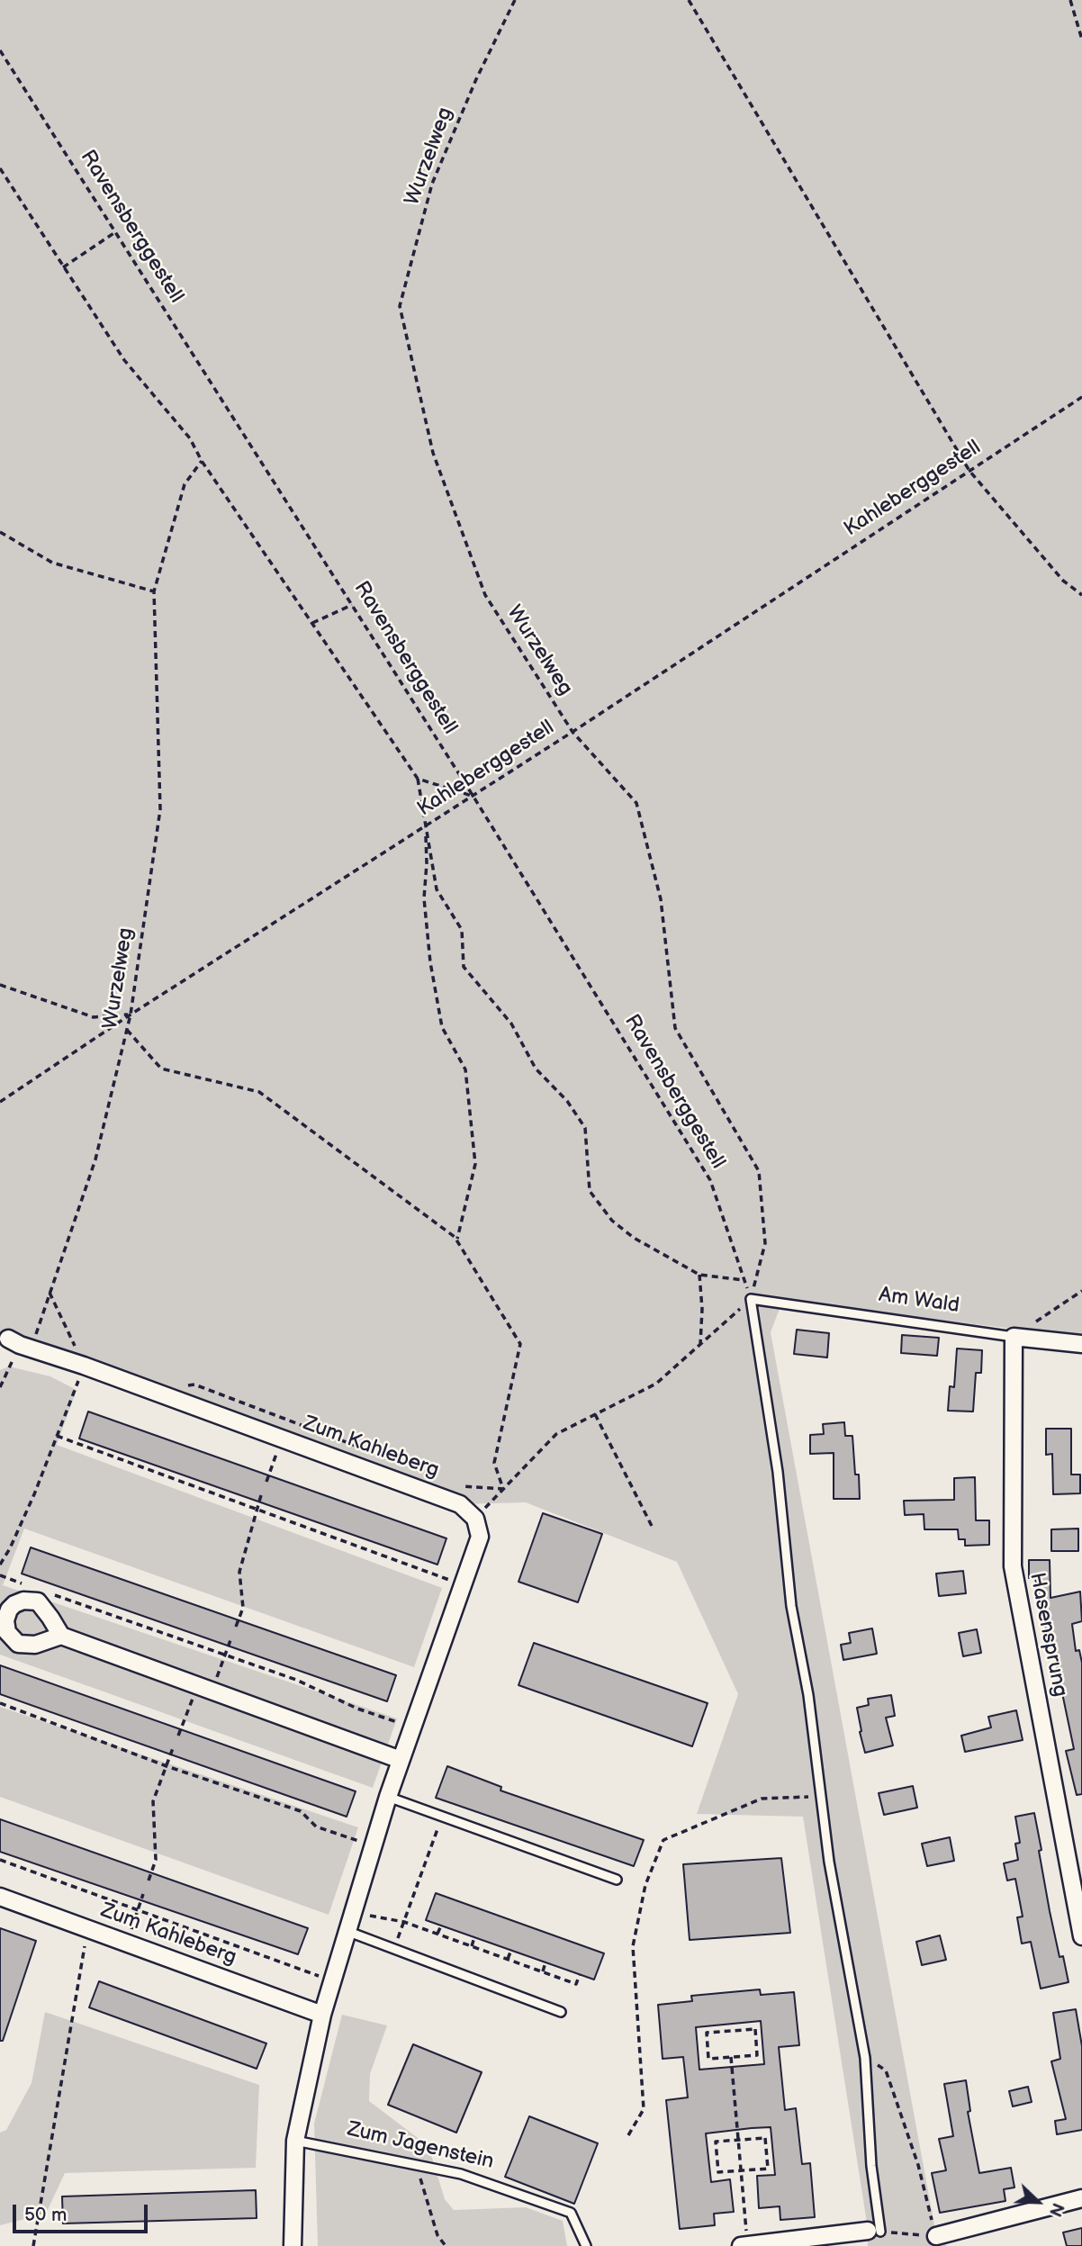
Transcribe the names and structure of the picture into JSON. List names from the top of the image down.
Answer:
{
  "streets": {
    "street": ["Am Wald", "Zum Kahleberg", "Hasensprung"],
    "lane": ["Zum Jagenstein"],
    "path": ["Wurzelweg", "Ravensberggestell", "Kahleberggestell"]
  },
  "crossings": [
    ["Wurzelweg", "Ravensberggestell"],
    ["Wurzelweg", "Kahleberggestell"],
    ["Wurzelweg", "Am Wald"],
    ["Wurzelweg", "Zum Kahleberg"],
    ["Ravensberggestell", "Kahleberggestell"],
    ["Ravensberggestell", "Am Wald"],
    ["Am Wald", "Hasensprung"]
  ],
  "scale_bar": "50 m",
  "north": "bottom right"
}
